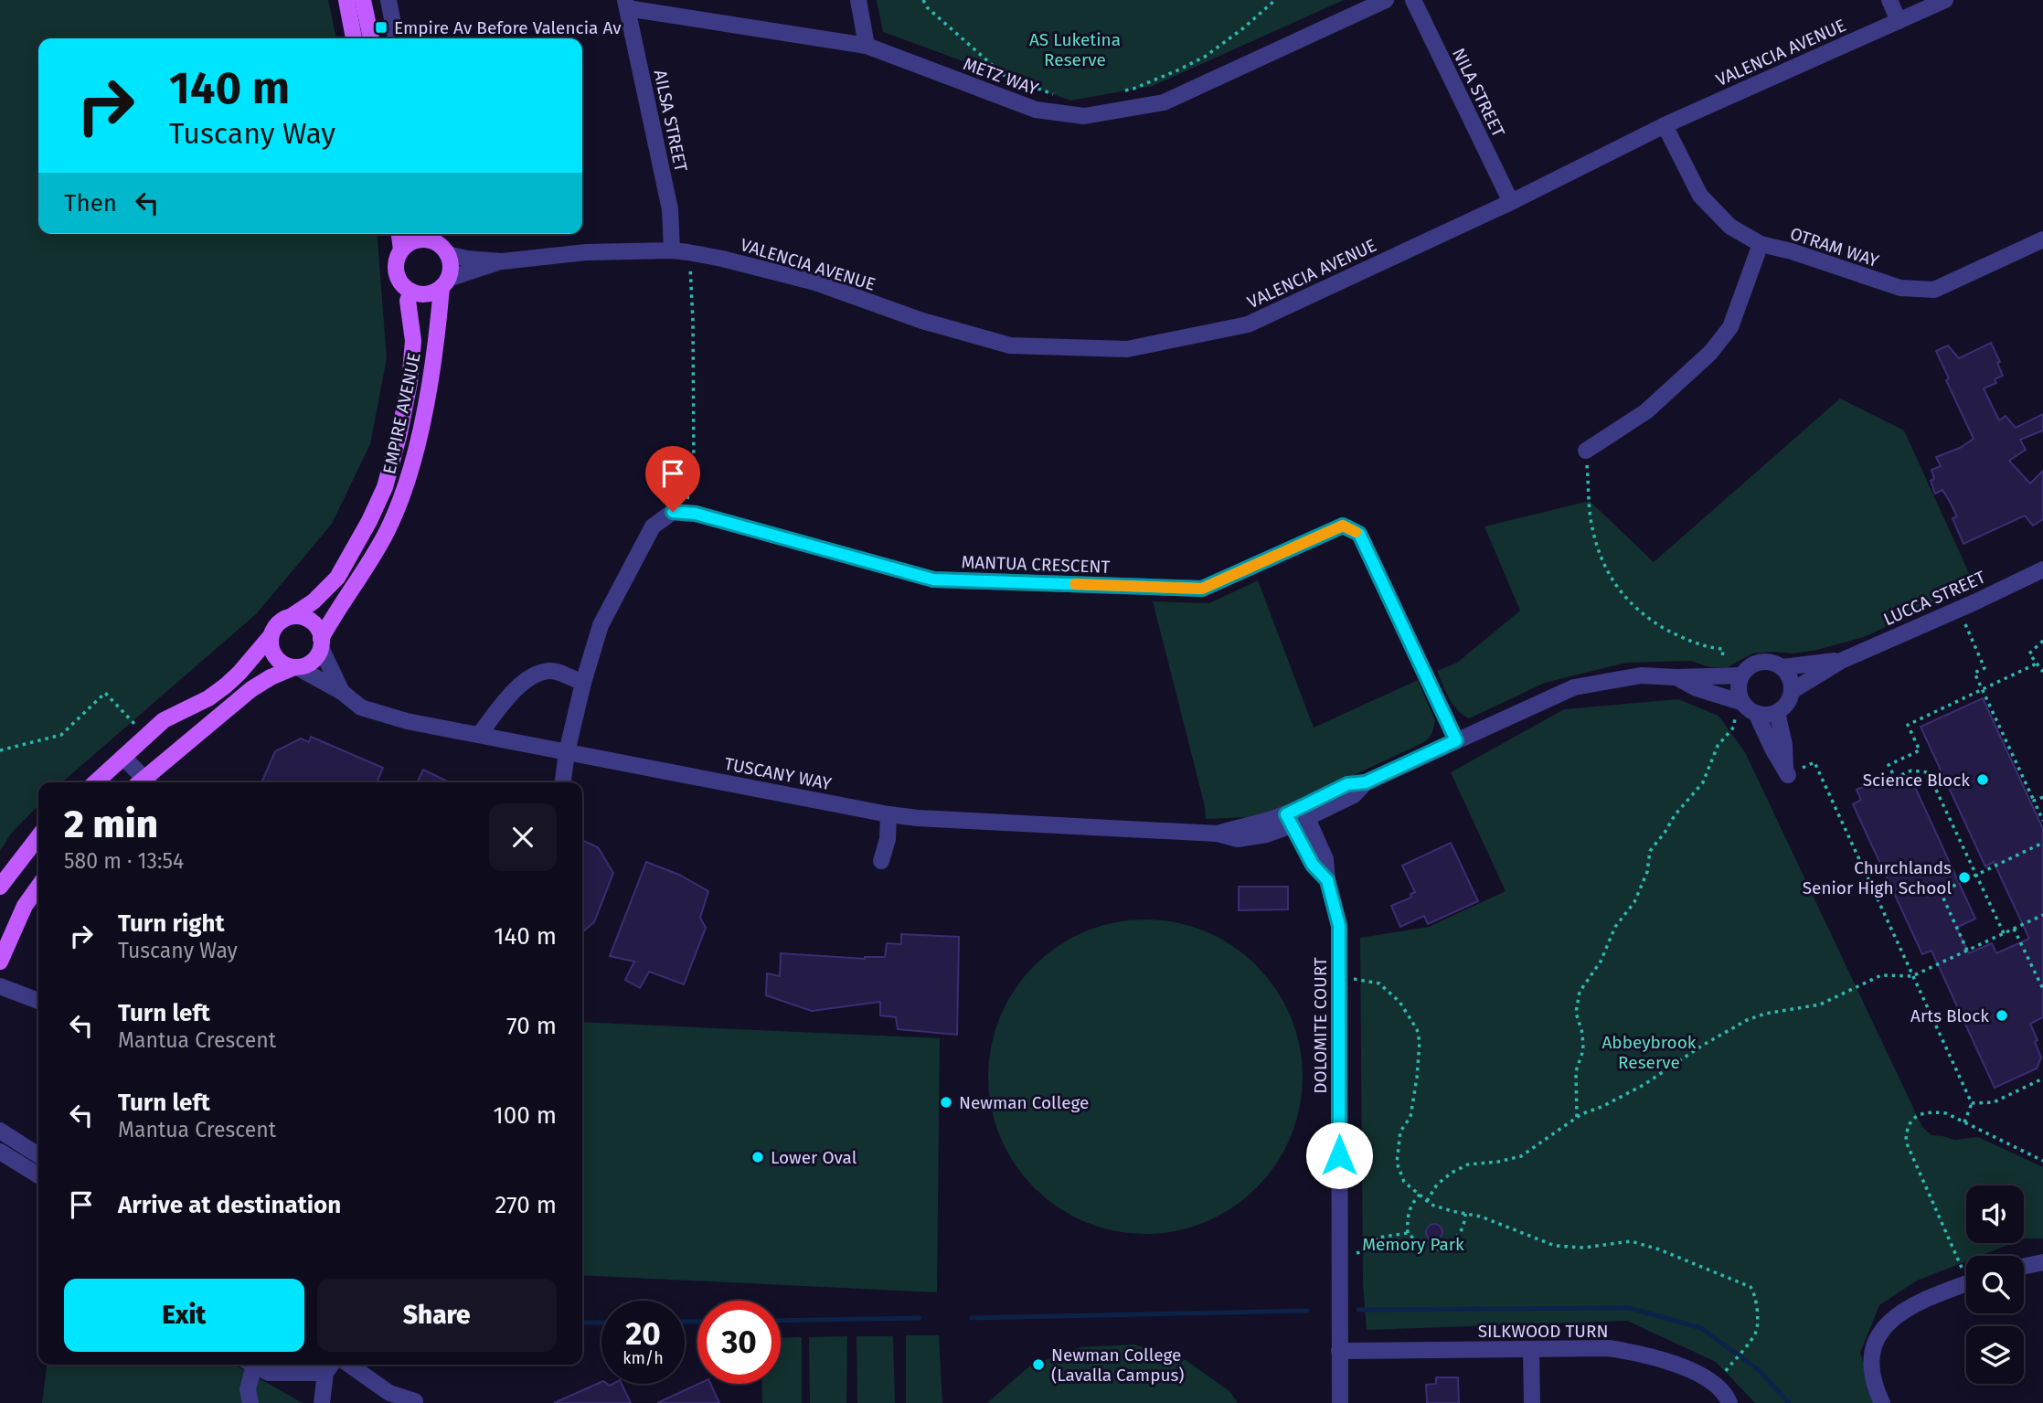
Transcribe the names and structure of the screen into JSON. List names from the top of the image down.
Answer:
{
  "streets": {
    "main road": ["EMPIRE AVENUE"],
    "street": [
      "VALENCIA AVENUE",
      "METZ WAY",
      "NILA STREET",
      "AILSA STREET",
      "OTRAM WAY",
      "MANTUA CRESCENT",
      "LUCCA STREET",
      "TUSCANY WAY",
      "DOLOMITE COURT",
      "SILKWOOD TURN"
    ]
  },
  "crossings": [
    ["VALENCIA AVENUE", "NILA STREET"],
    ["VALENCIA AVENUE", "AILSA STREET"],
    ["VALENCIA AVENUE", "OTRAM WAY"],
    ["VALENCIA AVENUE", "EMPIRE AVENUE"],
    ["METZ WAY", "AILSA STREET"],
    ["EMPIRE AVENUE", "TUSCANY WAY"],
    ["MANTUA CRESCENT", "TUSCANY WAY"],
    ["LUCCA STREET", "TUSCANY WAY"],
    ["TUSCANY WAY", "DOLOMITE COURT"],
    ["DOLOMITE COURT", "SILKWOOD TURN"]
  ],
  "parks": ["AS Luketina Reserve", "Abbeybrook Reserve", "Memory Park"],
  "places": {
    "transit": ["Empire Av Before Valencia Av"],
    "other": [
      "Science Block",
      "Churchlands Senior High School",
      "Arts Block",
      "Newman College",
      "Lower Oval",
      "Newman College (Lavalla Campus)"
    ]
  },
  "page": {
    "turn": ["140 m", "Tuscany Way"],
    "then": "Then",
    "heading": ["2 min", "580 m · 13:54"],
    "list": [
      {
        "name": "Turn right",
        "note": "Tuscany Way",
        "value": "140 m"
      },
      {
        "name": "Turn left",
        "note": "Mantua Crescent",
        "value": "70 m"
      },
      {
        "name": "Turn left",
        "note": "Mantua Crescent",
        "value": "100 m"
      },
      {
        "name": "Arrive at destination",
        "value": "270 m"
      }
    ],
    "buttons": ["Exit", "Share"],
    "speed": "20 km/h",
    "limit": "30"
  }
}
